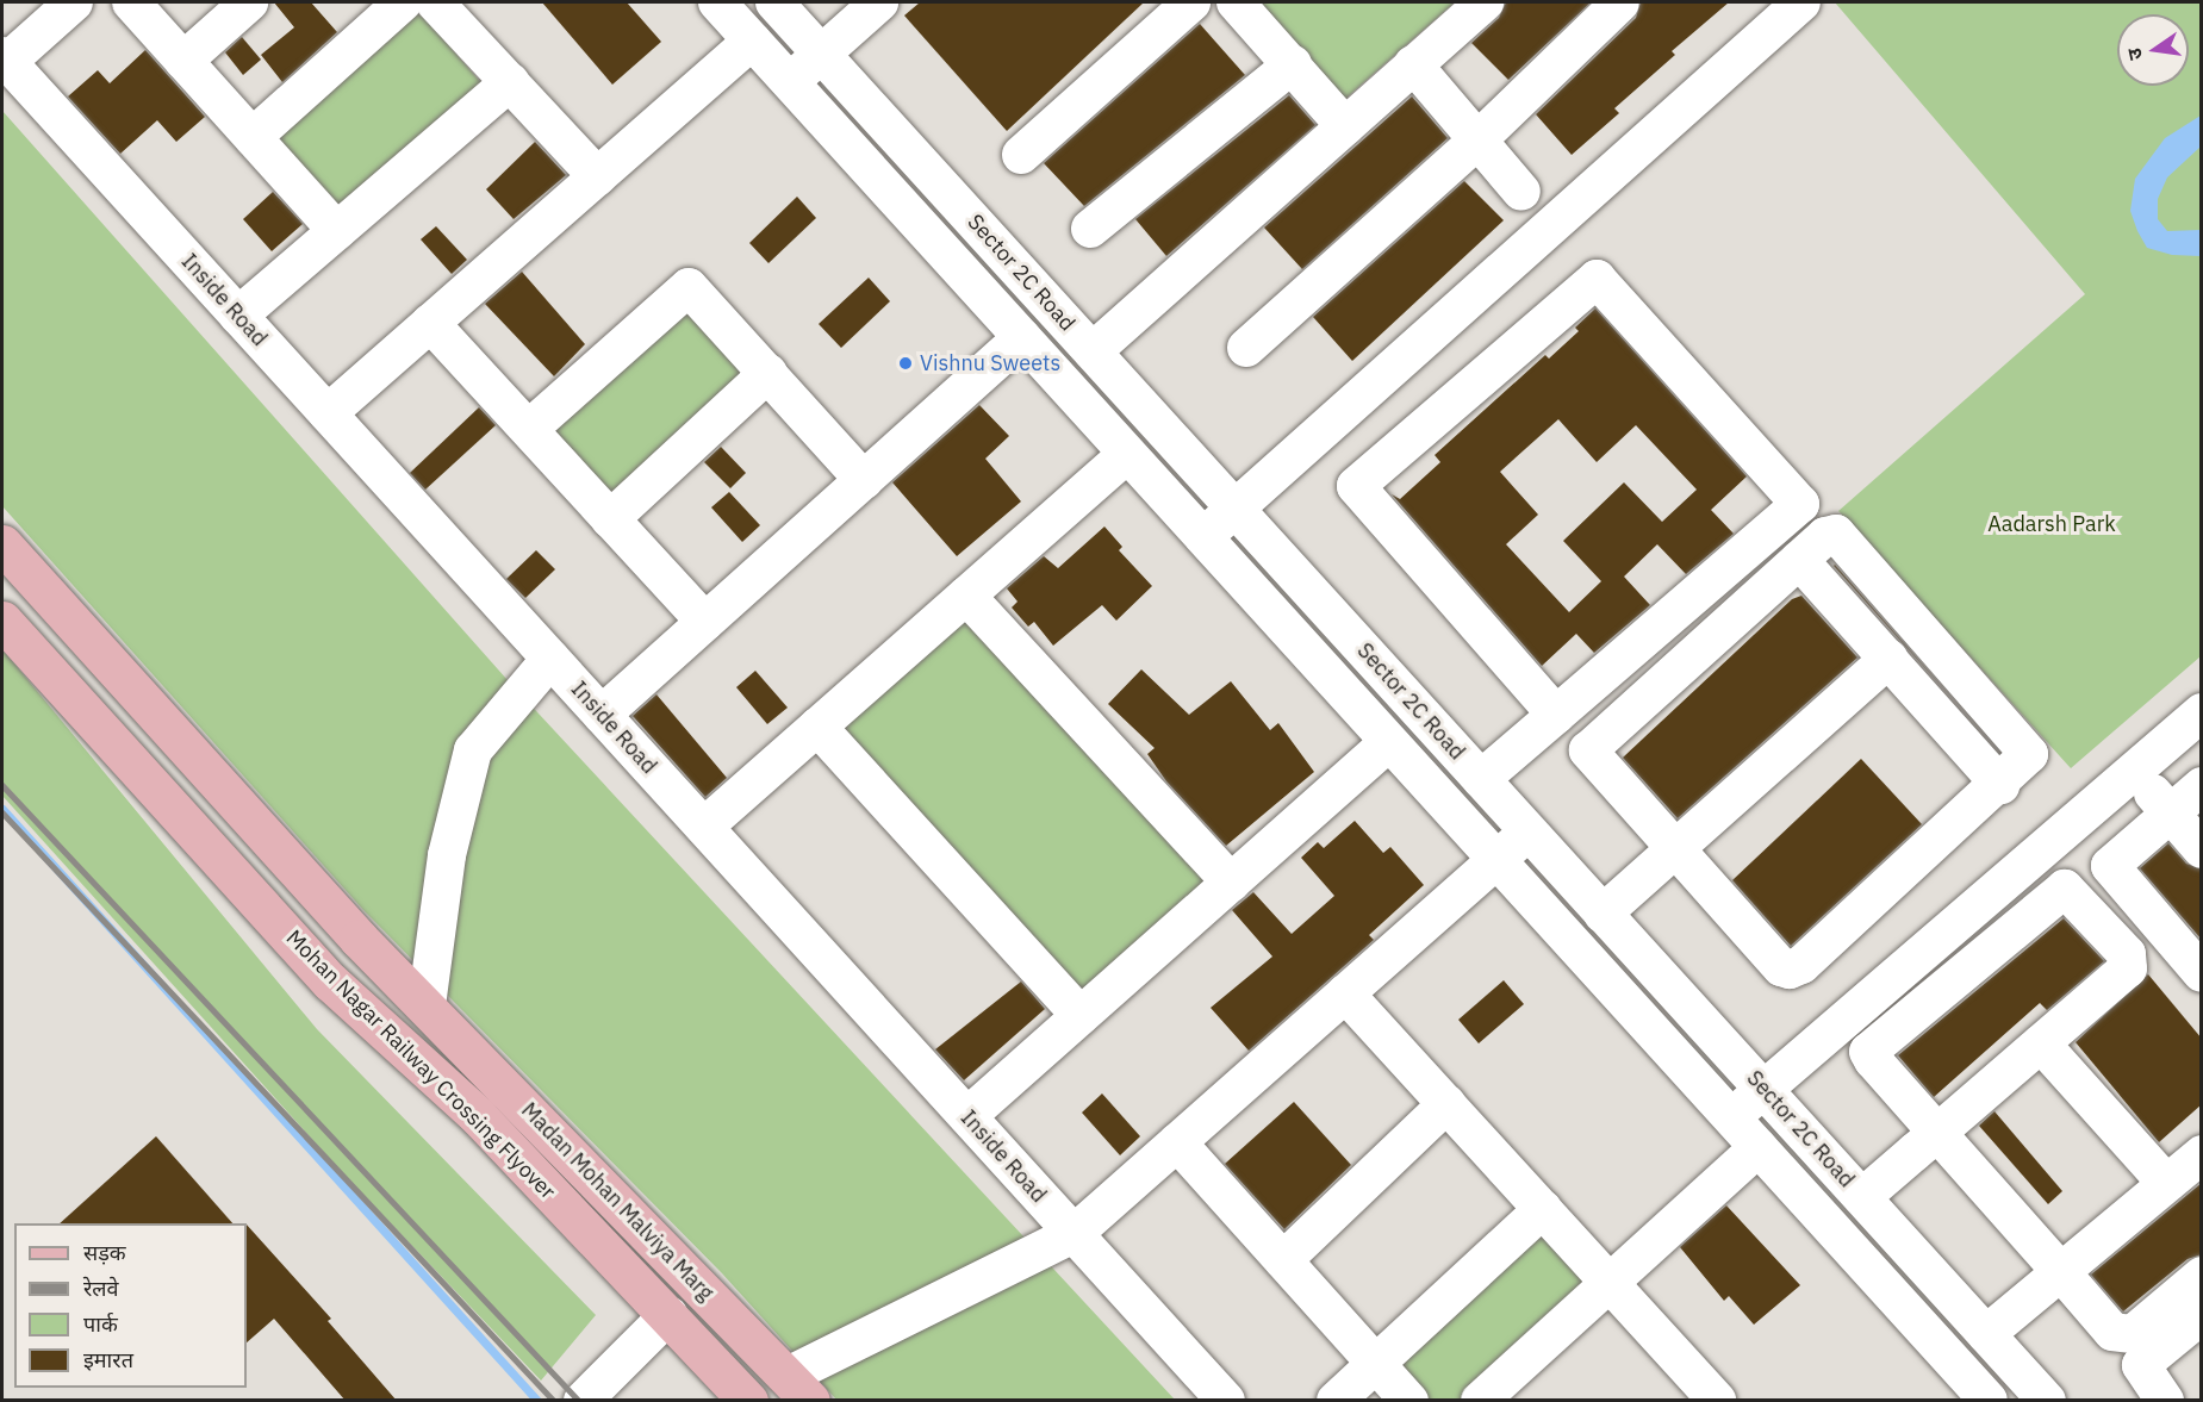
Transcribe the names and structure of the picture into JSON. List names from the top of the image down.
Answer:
{
  "streets": {
    "main road": ["Mohan Nagar Railway Crossing Flyover", "Madan Mohan Malviya Marg"],
    "street": ["Sector 2C Road", "Inside Road"]
  },
  "crossings": [
    ["Mohan Nagar Railway Crossing Flyover", "Madan Mohan Malviya Marg"]
  ],
  "parks": ["Aadarsh Park"],
  "places": ["Vishnu Sweets"],
  "legend": [
    "सड़क",
    "रेलवे",
    "पार्क",
    "इमारत"
  ],
  "north": "left"
}
